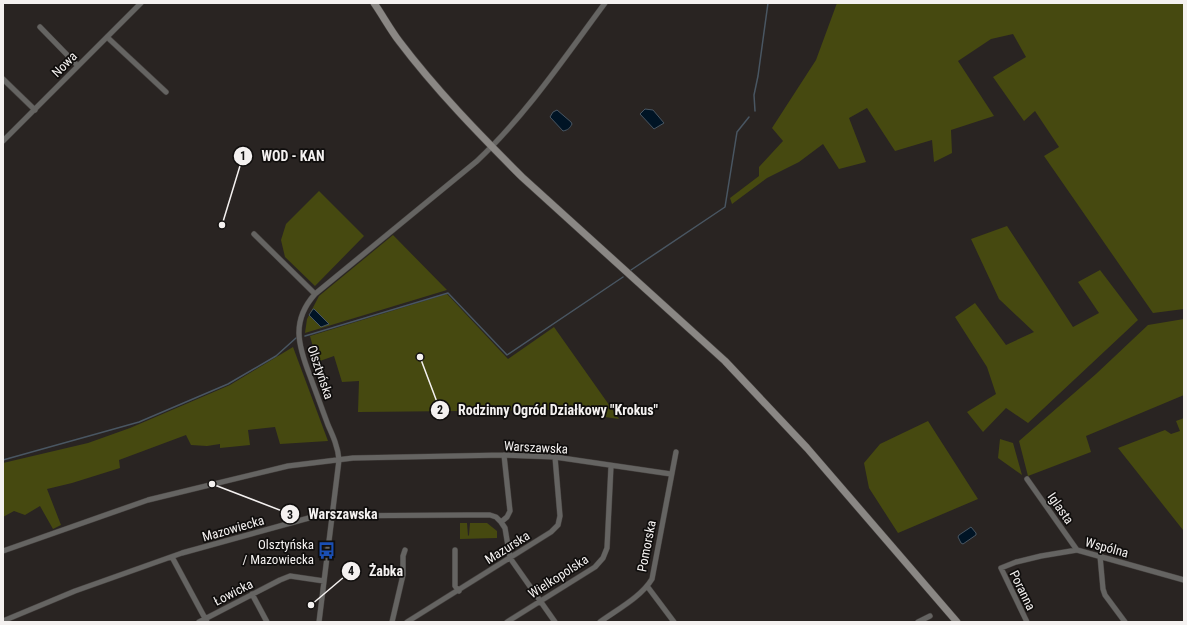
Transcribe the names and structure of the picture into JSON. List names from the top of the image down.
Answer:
{
  "streets": {
    "street": [
      "Nowa",
      "Olsztyńska",
      "Warszawska",
      "Iglasta",
      "Mazowiecka",
      "Pomorska",
      "Mazurska",
      "Wspólna",
      "Wielkopolska",
      "Poranna",
      "Łowicka"
    ]
  },
  "crossings": [
    ["Olsztyńska", "Warszawska"],
    ["Olsztyńska", "Mazowiecka"],
    ["Olsztyńska", "Łowicka"],
    ["Warszawska", "Pomorska"],
    ["Warszawska", "Mazurska"],
    ["Warszawska", "Wielkopolska"],
    ["Iglasta", "Wspólna"],
    ["Wspólna", "Poranna"]
  ],
  "places": {
    "other": [
      "WOD - KAN",
      "Rodzinny Ogród Działkowy \"Krokus\"",
      "Warszawska",
      "Żabka"
    ],
    "bus stop": ["Olsztyńska / Mazowiecka"]
  }
}
